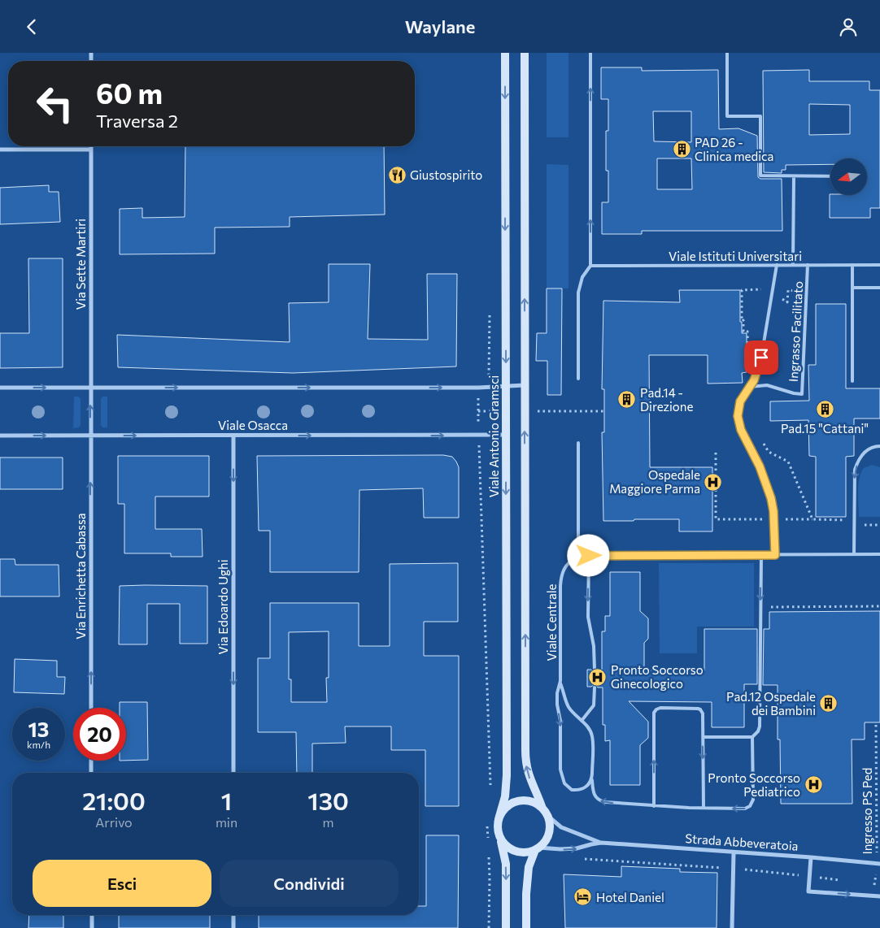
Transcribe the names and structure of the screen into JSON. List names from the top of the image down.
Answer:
{
  "streets": {
    "main road": ["Viale Antonio Gramsci"],
    "street": [
      "Via Sette Martiri",
      "Viale Osacca",
      "Via Enrichetta Cabassa",
      "Via Edoardo Ughi",
      "Strada Abbeveratoia"
    ],
    "lane": ["Viale Istituti Universitari", "Ingrasso Facilitato", "Viale Centrale"],
    "path": ["Ingresso PS Ped"]
  },
  "crossings": [
    ["Viale Istituti Universitari", "Ingrasso Facilitato"],
    ["Via Sette Martiri", "Viale Osacca"],
    ["Via Sette Martiri", "Via Enrichetta Cabassa"],
    ["Viale Osacca", "Viale Antonio Gramsci"],
    ["Viale Osacca", "Via Enrichetta Cabassa"],
    ["Viale Osacca", "Via Edoardo Ughi"],
    ["Viale Antonio Gramsci", "Strada Abbeveratoia"],
    ["Ingresso PS Ped", "Strada Abbeveratoia"]
  ],
  "one_way": ["Viale Osacca", "Via Enrichetta Cabassa", "Via Edoardo Ughi"],
  "places": {
    "building": [
      "PAD 26 - Clinica medica",
      "Pad.14 - Direzione",
      "Pad.15 \"Cattani\"",
      "Pad.12 Ospedale dei Bambini"
    ],
    "restaurant": ["Giustospirito"],
    "hospital": ["Ospedale Maggiore Parma", "Pronto Soccorso Ginecologico", "Pronto Soccorso Pediatrico"],
    "hotel": ["Hotel Daniel"]
  },
  "north": "left",
  "page": {
    "header": "Waylane",
    "turn": ["60 m", "Traversa 2"],
    "speed": "13 km/h",
    "limit": "20",
    "eta": [
      "21:00",
      "Arrivo",
      "1",
      "min",
      "130",
      "m"
    ],
    "buttons": ["Esci", "Condividi"]
  }
}
